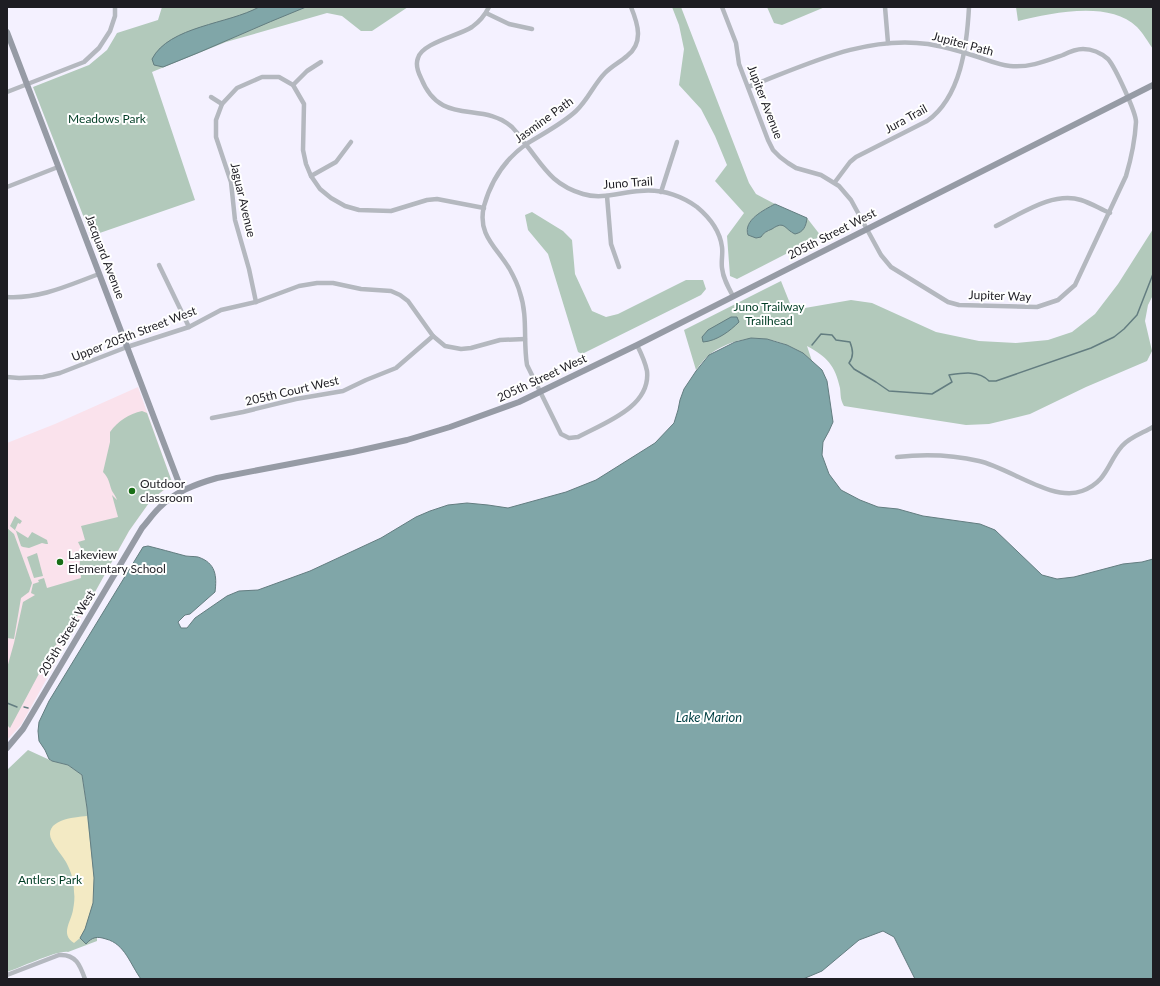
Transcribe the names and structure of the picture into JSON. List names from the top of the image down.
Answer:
{
  "streets": {
    "street": [
      "Jupiter Path",
      "Jupiter Avenue",
      "Jura Trail",
      "Jasmine Path",
      "Juno Trail",
      "Jaguar Avenue",
      "205th Street West",
      "Jacquard Avenue",
      "Jupiter Way",
      "Upper 205th Street West",
      "205th Court West"
    ]
  },
  "crossings": [
    ["Jupiter Path", "Jupiter Avenue"],
    ["Jupiter Path", "Jura Trail"],
    ["Jupiter Path", "205th Street West"],
    ["Jupiter Path", "Jupiter Way"],
    ["Jupiter Avenue", "Jura Trail"],
    ["Jupiter Avenue", "205th Street West"],
    ["Jupiter Avenue", "Jupiter Way"],
    ["Jasmine Path", "Juno Trail"],
    ["Jasmine Path", "205th Street West"],
    ["Jasmine Path", "Upper 205th Street West"],
    ["Juno Trail", "205th Street West"],
    ["Jaguar Avenue", "Upper 205th Street West"],
    ["205th Street West", "Jacquard Avenue"],
    ["205th Street West", "Jupiter Way"],
    ["Jacquard Avenue", "Upper 205th Street West"],
    ["Upper 205th Street West", "205th Court West"]
  ],
  "water": ["Lake Marion"],
  "parks": ["Meadows Park", "Juno Trailway Trailhead", "Antlers Park"],
  "places": ["Outdoor classroom", "Lakeview Elementary School"]
}
